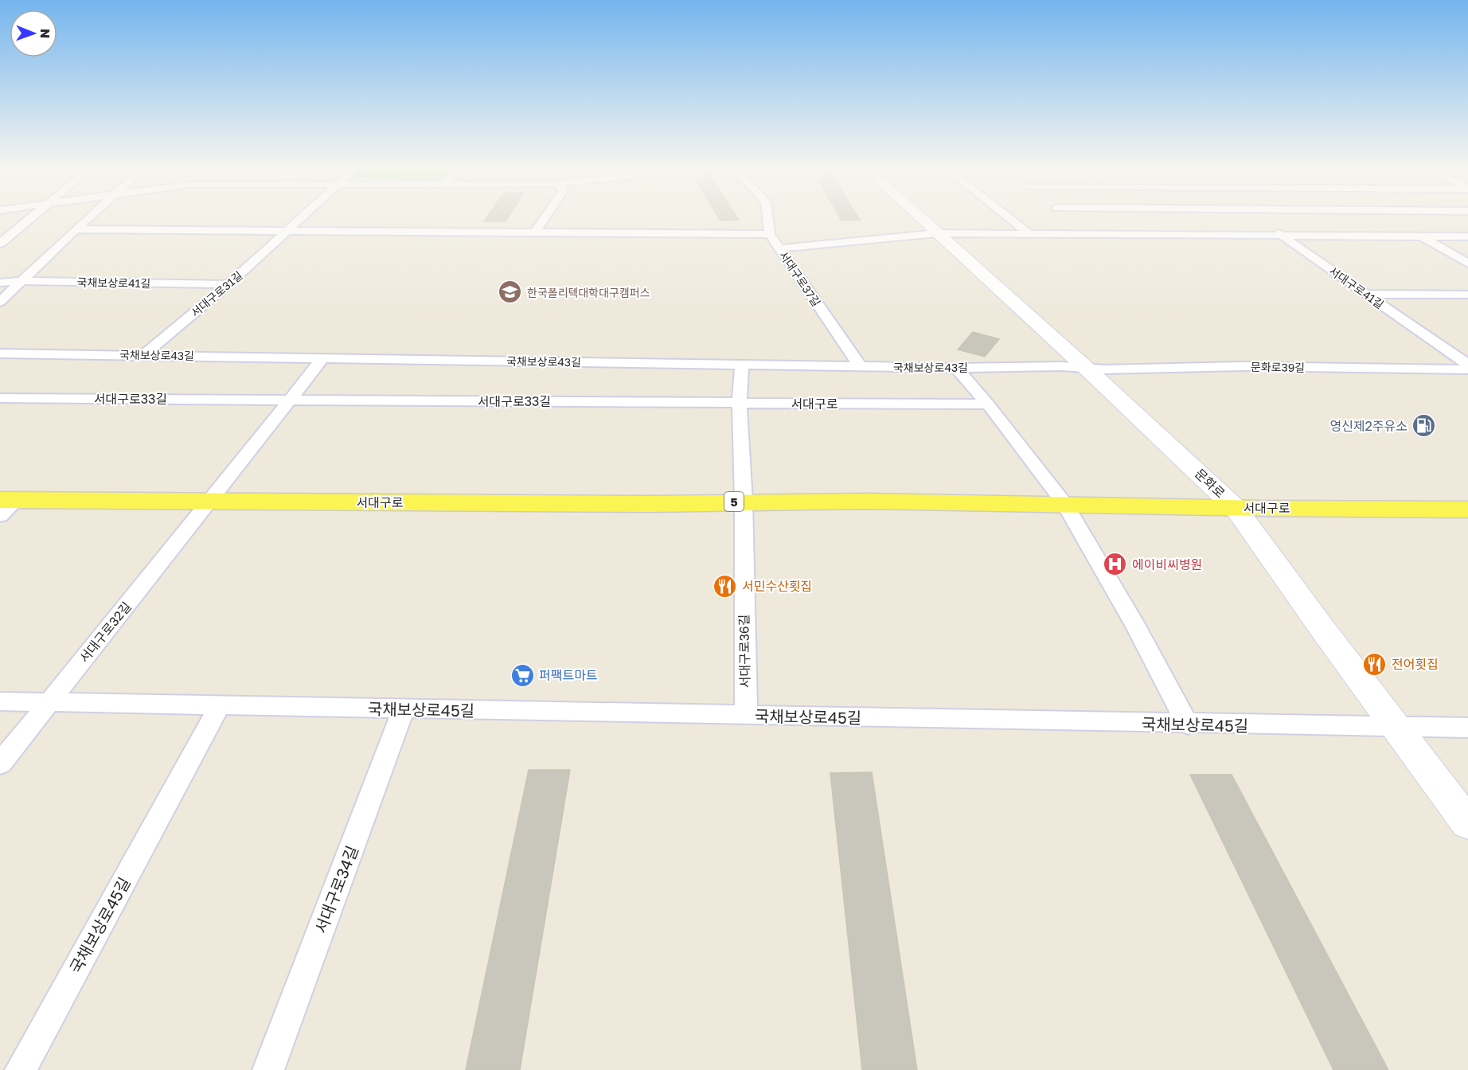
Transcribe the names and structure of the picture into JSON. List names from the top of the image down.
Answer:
{
  "streets": {
    "main road": ["서대구로", "문화로", "5"],
    "street": [
      "서대구로37길",
      "국채보상로41길",
      "서대구로41길",
      "서대구로31길",
      "국채보상로43길",
      "문화로39길",
      "서대구로33길",
      "서대구로32길",
      "서대구로36길",
      "국채보상로45길",
      "서대구로34길"
    ]
  },
  "crossings": [
    ["서대구로37길", "국채보상로43길"],
    ["국채보상로41길", "서대구로31길"],
    ["서대구로31길", "국채보상로43길"],
    ["국채보상로43길", "문화로39길"],
    ["국채보상로43길", "문화로"],
    ["문화로39길", "문화로"],
    ["서대구로33길", "서대구로"],
    ["서대구로", "문화로"],
    ["서대구로", "서대구로32길"],
    ["서대구로", "서대구로36길"],
    ["문화로", "국채보상로45길"],
    ["서대구로32길", "국채보상로45길"],
    ["서대구로36길", "국채보상로45길"],
    ["국채보상로45길", "서대구로34길"]
  ],
  "places": {
    "school or university": ["한국폴리텍대학대구캠퍼스"],
    "fuel station": ["영신제2주유소"],
    "hospital": ["에이비씨병원"],
    "restaurant": ["서민수산횟집", "전어횟집"],
    "supermarket": ["퍼팩트마트"]
  },
  "north": "right"
}
